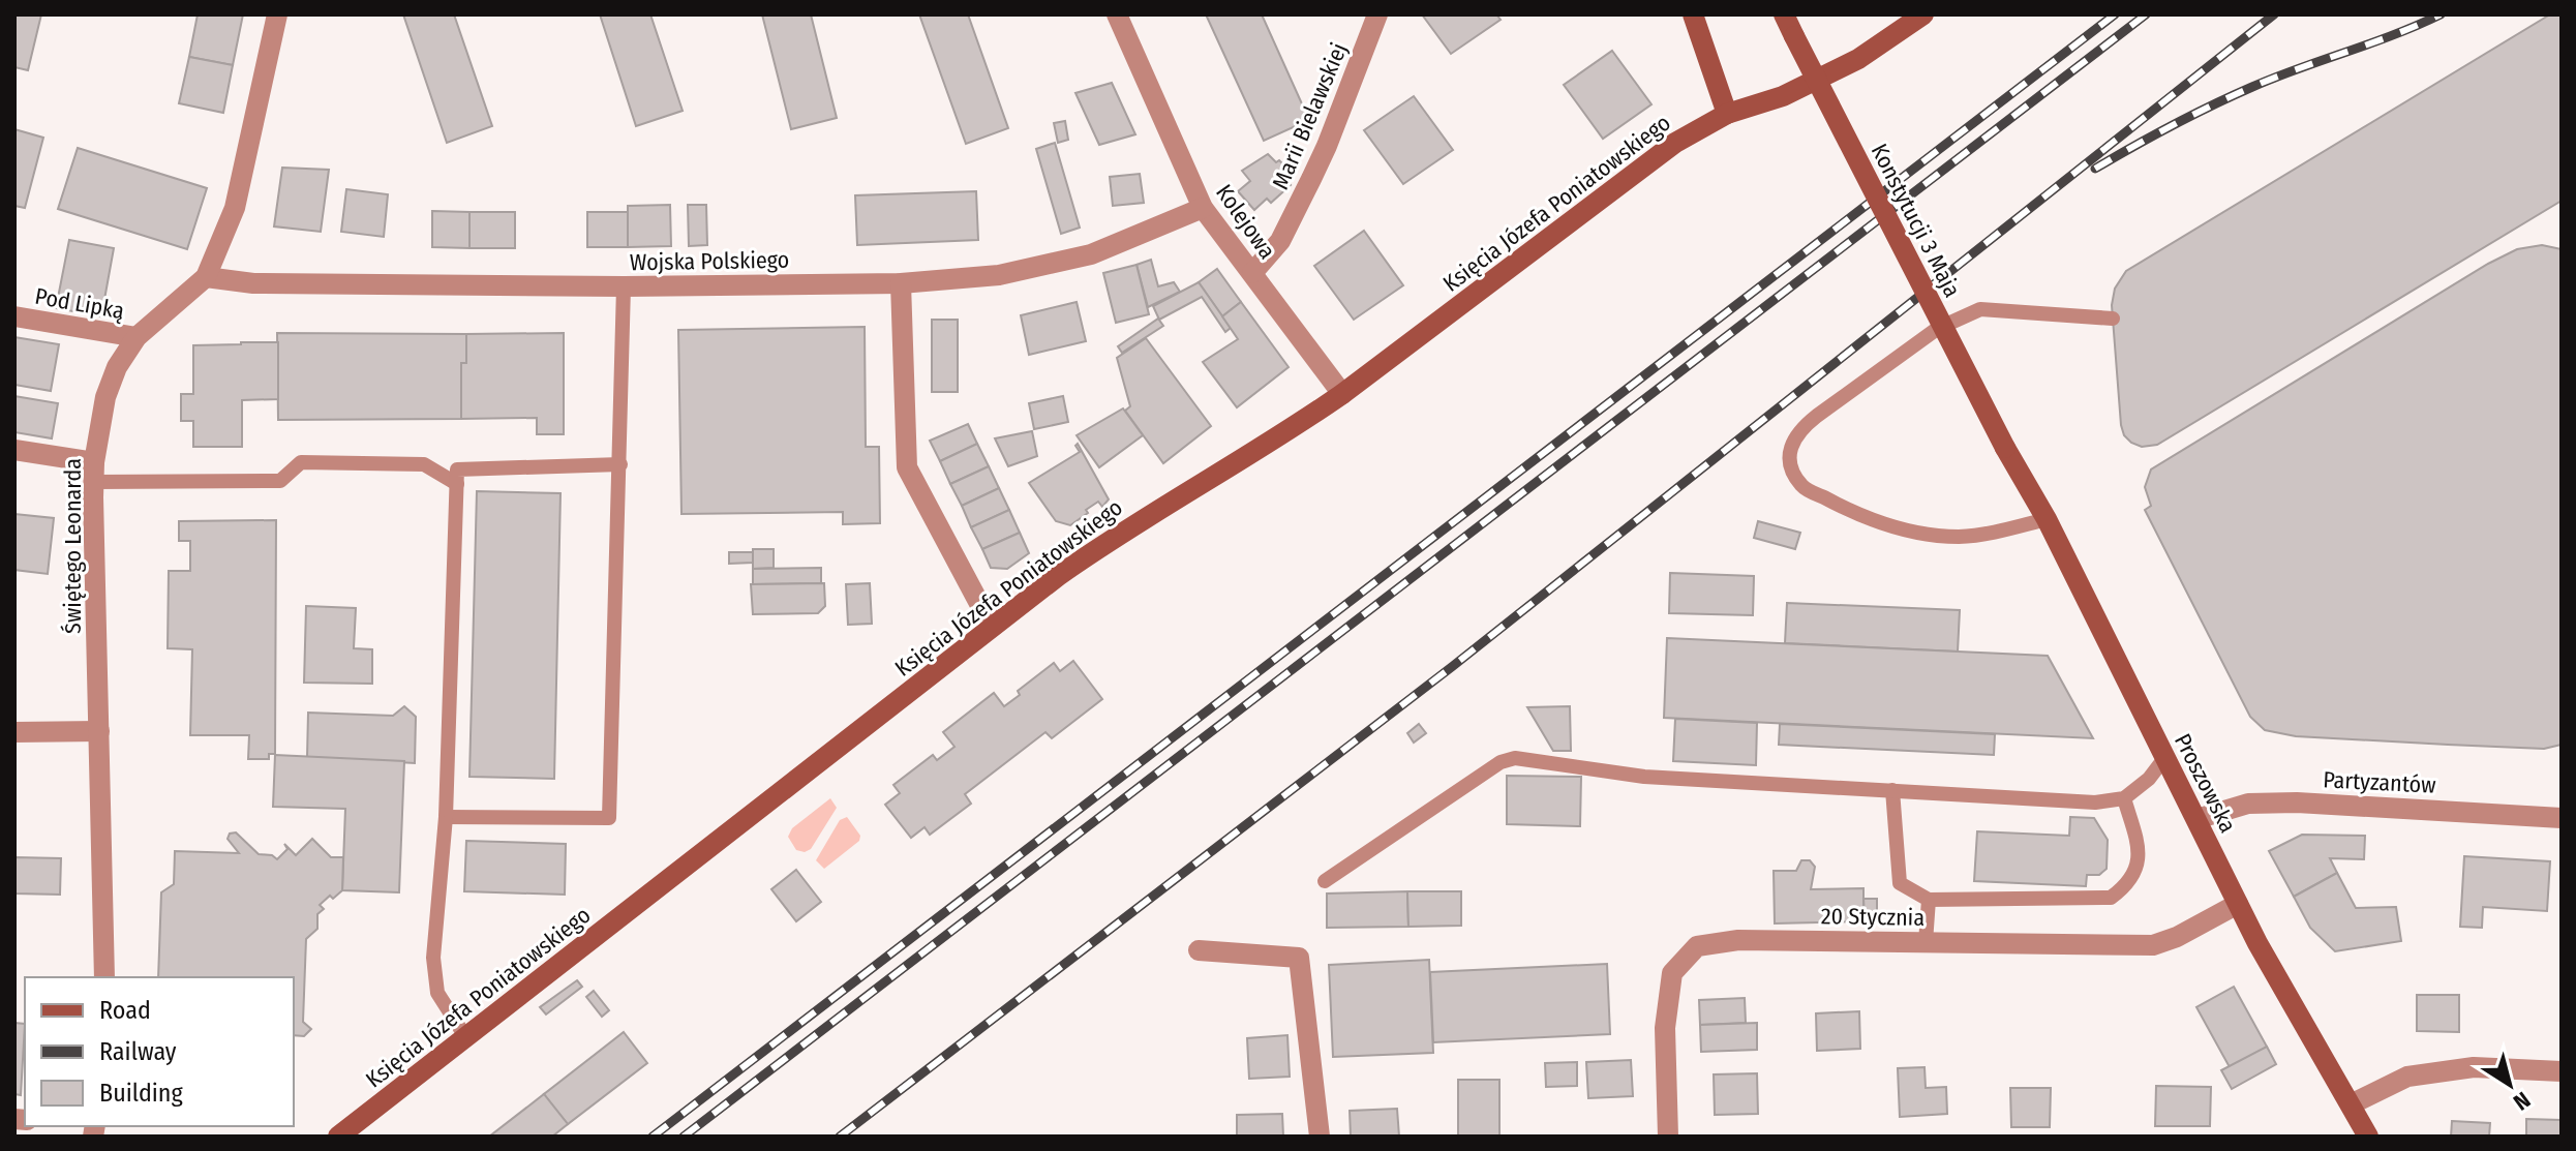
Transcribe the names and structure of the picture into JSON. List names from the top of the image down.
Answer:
{
  "streets": {
    "main road": ["Księcia Józefa Poniatowskiego", "Konstytucji 3 Maja", "Proszowska"],
    "street": [
      "Marii Bielawskiej",
      "Kolejowa",
      "Wojska Polskiego",
      "Pod Lipką",
      "Świętego Leonarda",
      "Partyzantów",
      "20 Stycznia"
    ]
  },
  "crossings": [
    ["Marii Bielawskiej", "Kolejowa"],
    ["Księcia Józefa Poniatowskiego", "Kolejowa"],
    ["Konstytucji 3 Maja", "Proszowska"],
    ["Kolejowa", "Wojska Polskiego"],
    ["Wojska Polskiego", "Świętego Leonarda"],
    ["Pod Lipką", "Świętego Leonarda"],
    ["Partyzantów", "Proszowska"],
    ["Proszowska", "20 Stycznia"]
  ],
  "legend": ["Road", "Railway", "Building"],
  "north": "bottom right"
}
